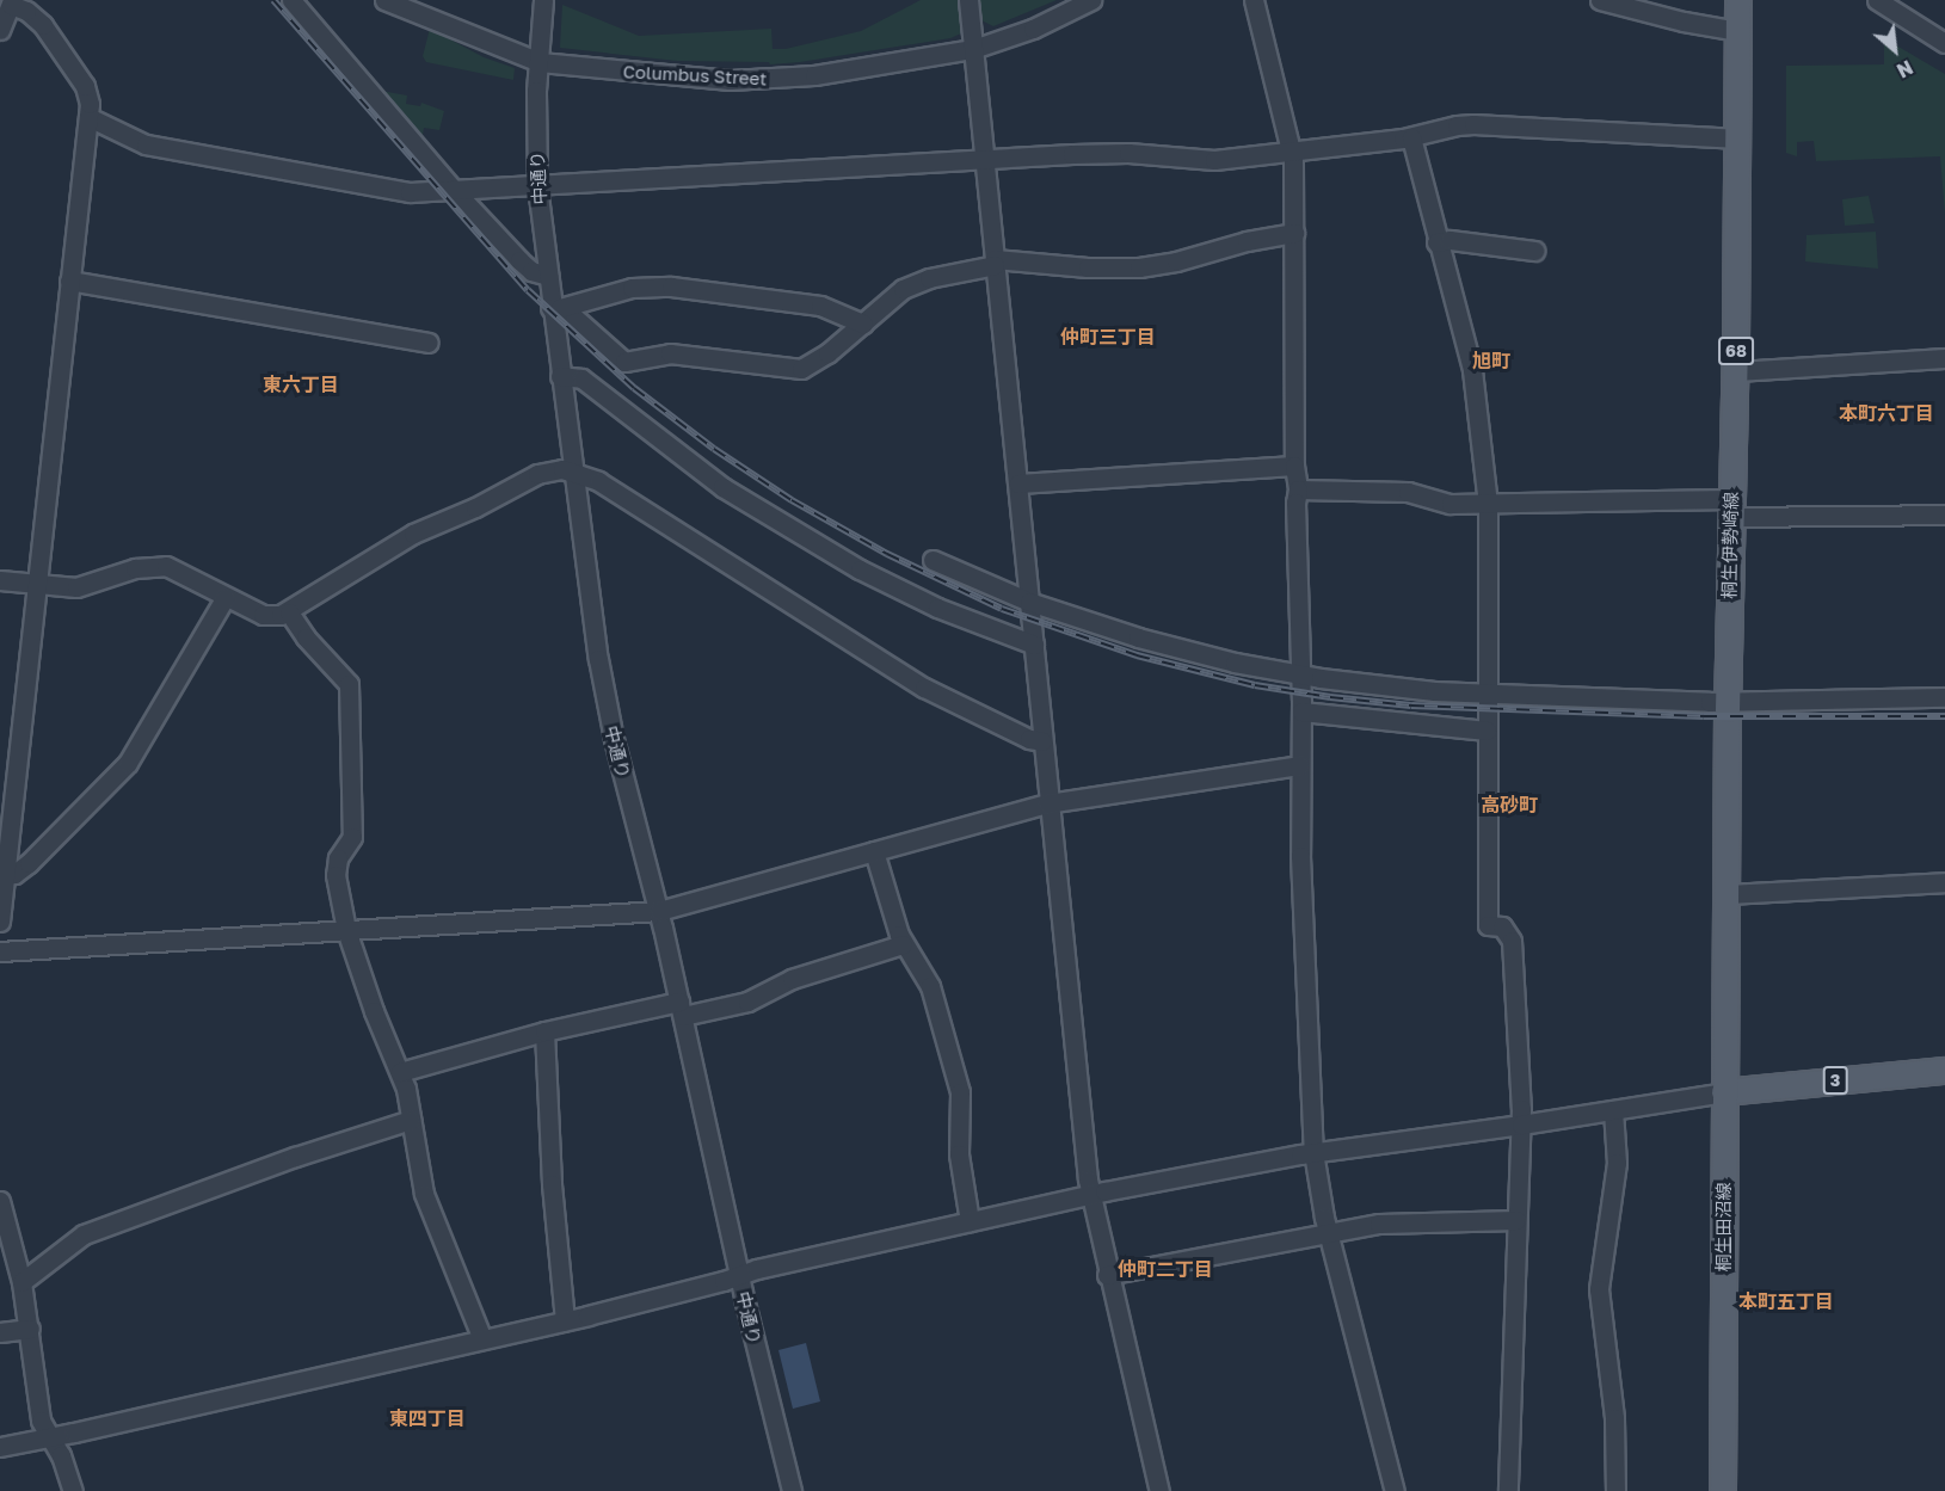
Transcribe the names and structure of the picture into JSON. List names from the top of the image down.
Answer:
{
  "streets": {
    "main road": [
      "68",
      "桐生伊勢崎線",
      "3",
      "桐生田沼線"
    ],
    "street": ["Columbus Street", "中通り"]
  },
  "crossings": [
    ["Columbus Street", "中通り"],
    ["桐生伊勢崎線", "3"],
    ["桐生伊勢崎線", "桐生田沼線"],
    ["3", "桐生田沼線"]
  ],
  "districts": [
    "仲町三丁目",
    "旭町",
    "東六丁目",
    "本町六丁目",
    "高砂町",
    "仲町二丁目",
    "本町五丁目",
    "東四丁目"
  ],
  "north": "bottom right"
}
